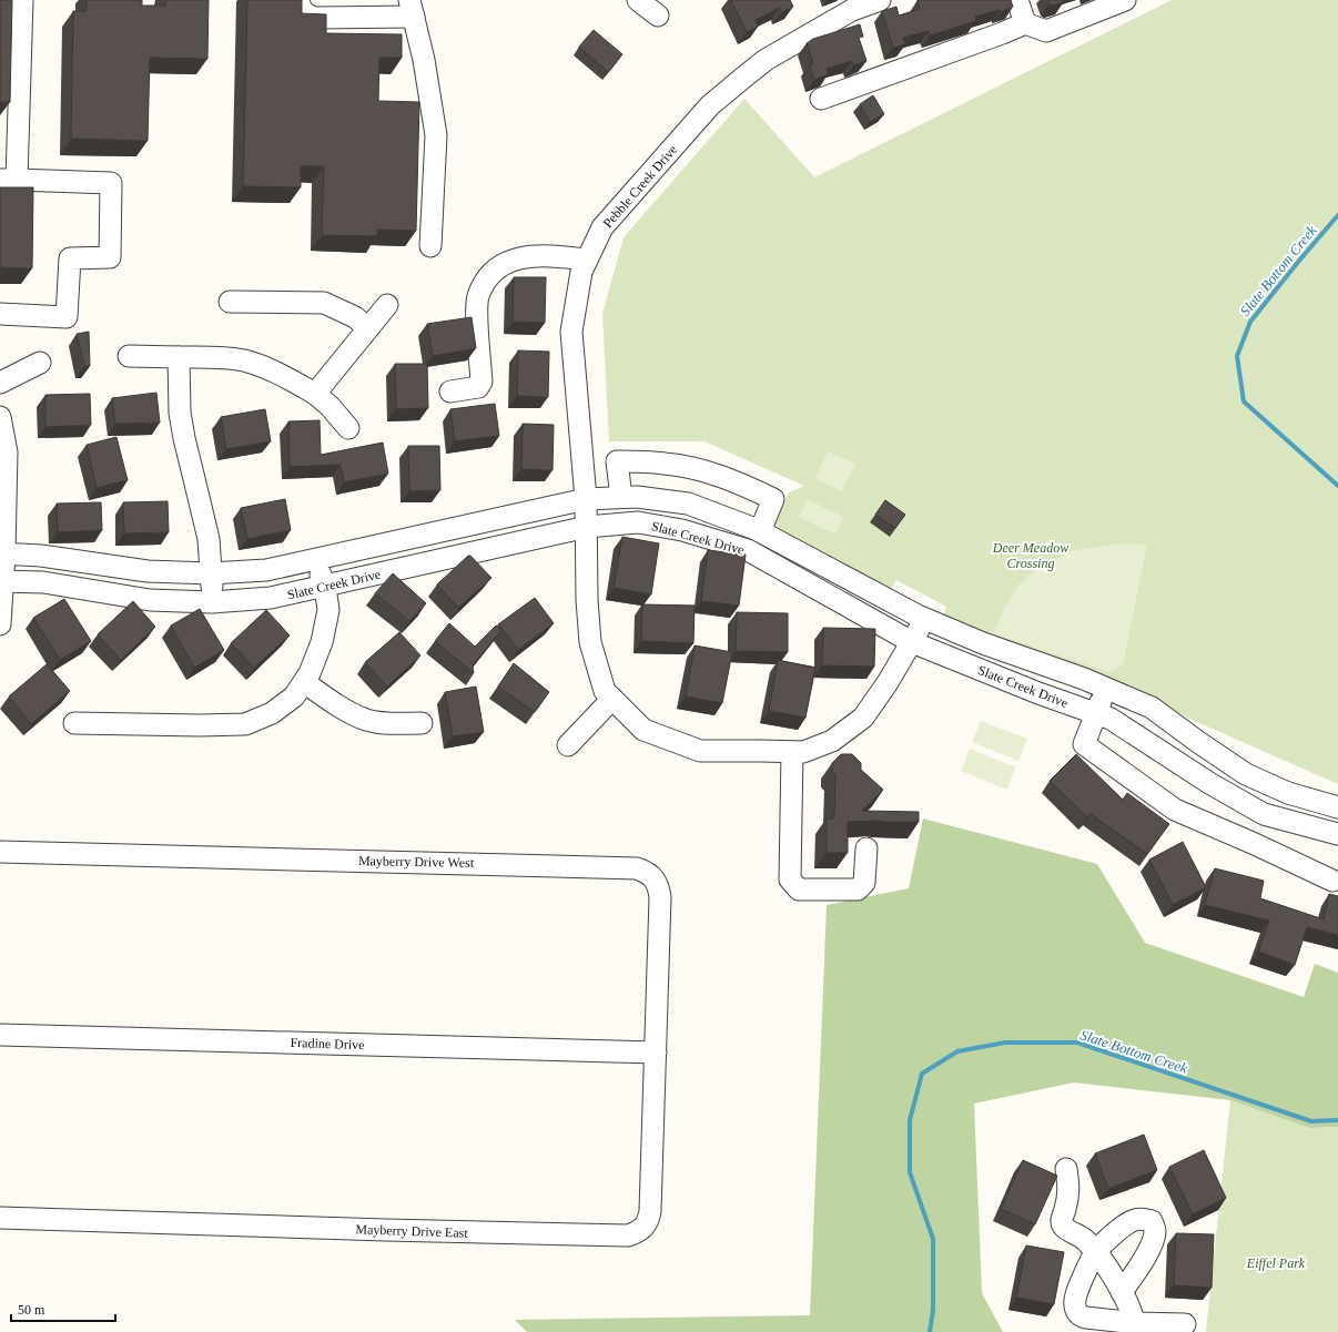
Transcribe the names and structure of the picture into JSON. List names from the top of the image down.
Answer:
{
  "streets": {
    "street": [
      "Pebble Creek Drive",
      "Slate Creek Drive",
      "Mayberry Drive West",
      "Fradine Drive",
      "Mayberry Drive East"
    ]
  },
  "crossings": [
    ["Pebble Creek Drive", "Slate Creek Drive"],
    ["Mayberry Drive West", "Fradine Drive"],
    ["Mayberry Drive West", "Mayberry Drive East"],
    ["Fradine Drive", "Mayberry Drive East"]
  ],
  "water": ["Slate Bottom Creek"],
  "parks": ["Deer Meadow Crossing", "Eiffel Park"],
  "scale_bar": "50 m"
}
